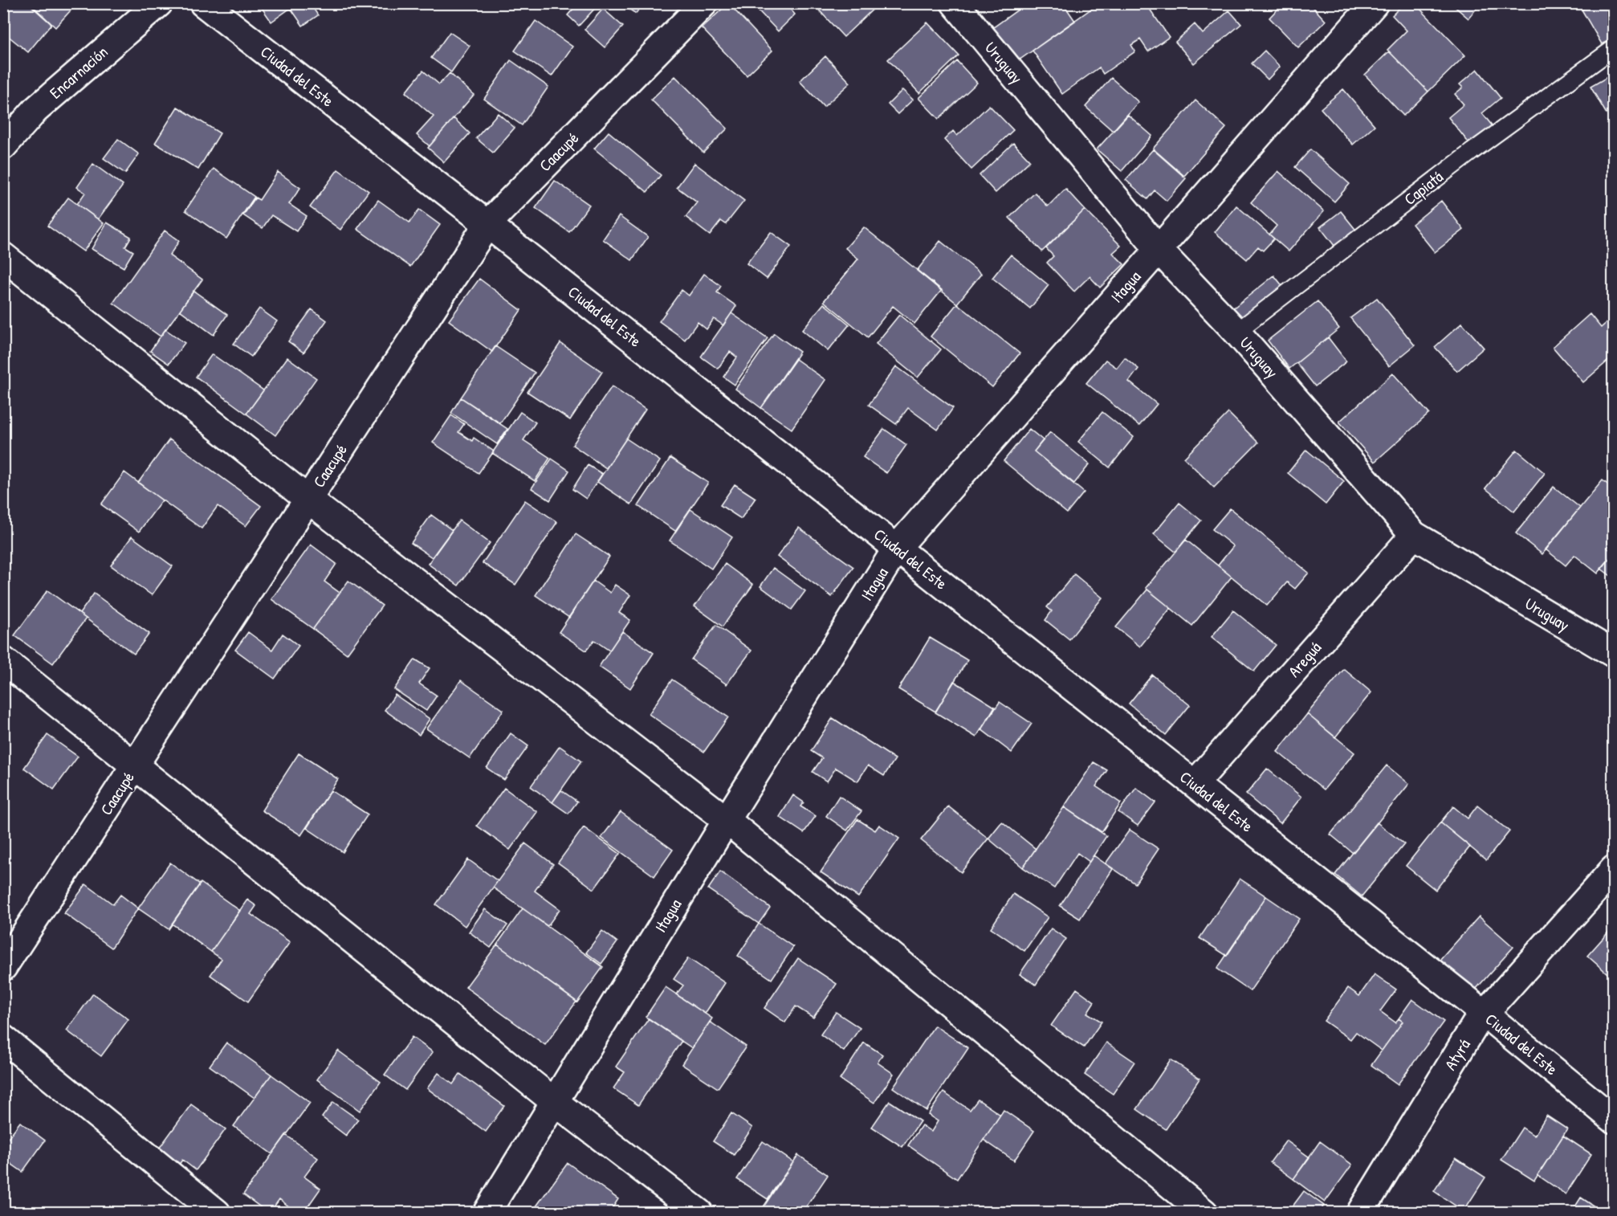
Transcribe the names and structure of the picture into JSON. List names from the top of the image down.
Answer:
{
  "streets": {
    "street": [
      "Uruguay",
      "Encarnación",
      "Ciudad del Este",
      "Caacupé",
      "Itagua",
      "Areguá",
      "Atyrá"
    ],
    "lane": ["Capiatá"]
  },
  "crossings": [
    ["Uruguay", "Capiatá"],
    ["Uruguay", "Itagua"],
    ["Uruguay", "Areguá"],
    ["Ciudad del Este", "Caacupé"],
    ["Ciudad del Este", "Itagua"],
    ["Ciudad del Este", "Areguá"],
    ["Ciudad del Este", "Atyrá"]
  ]
}
